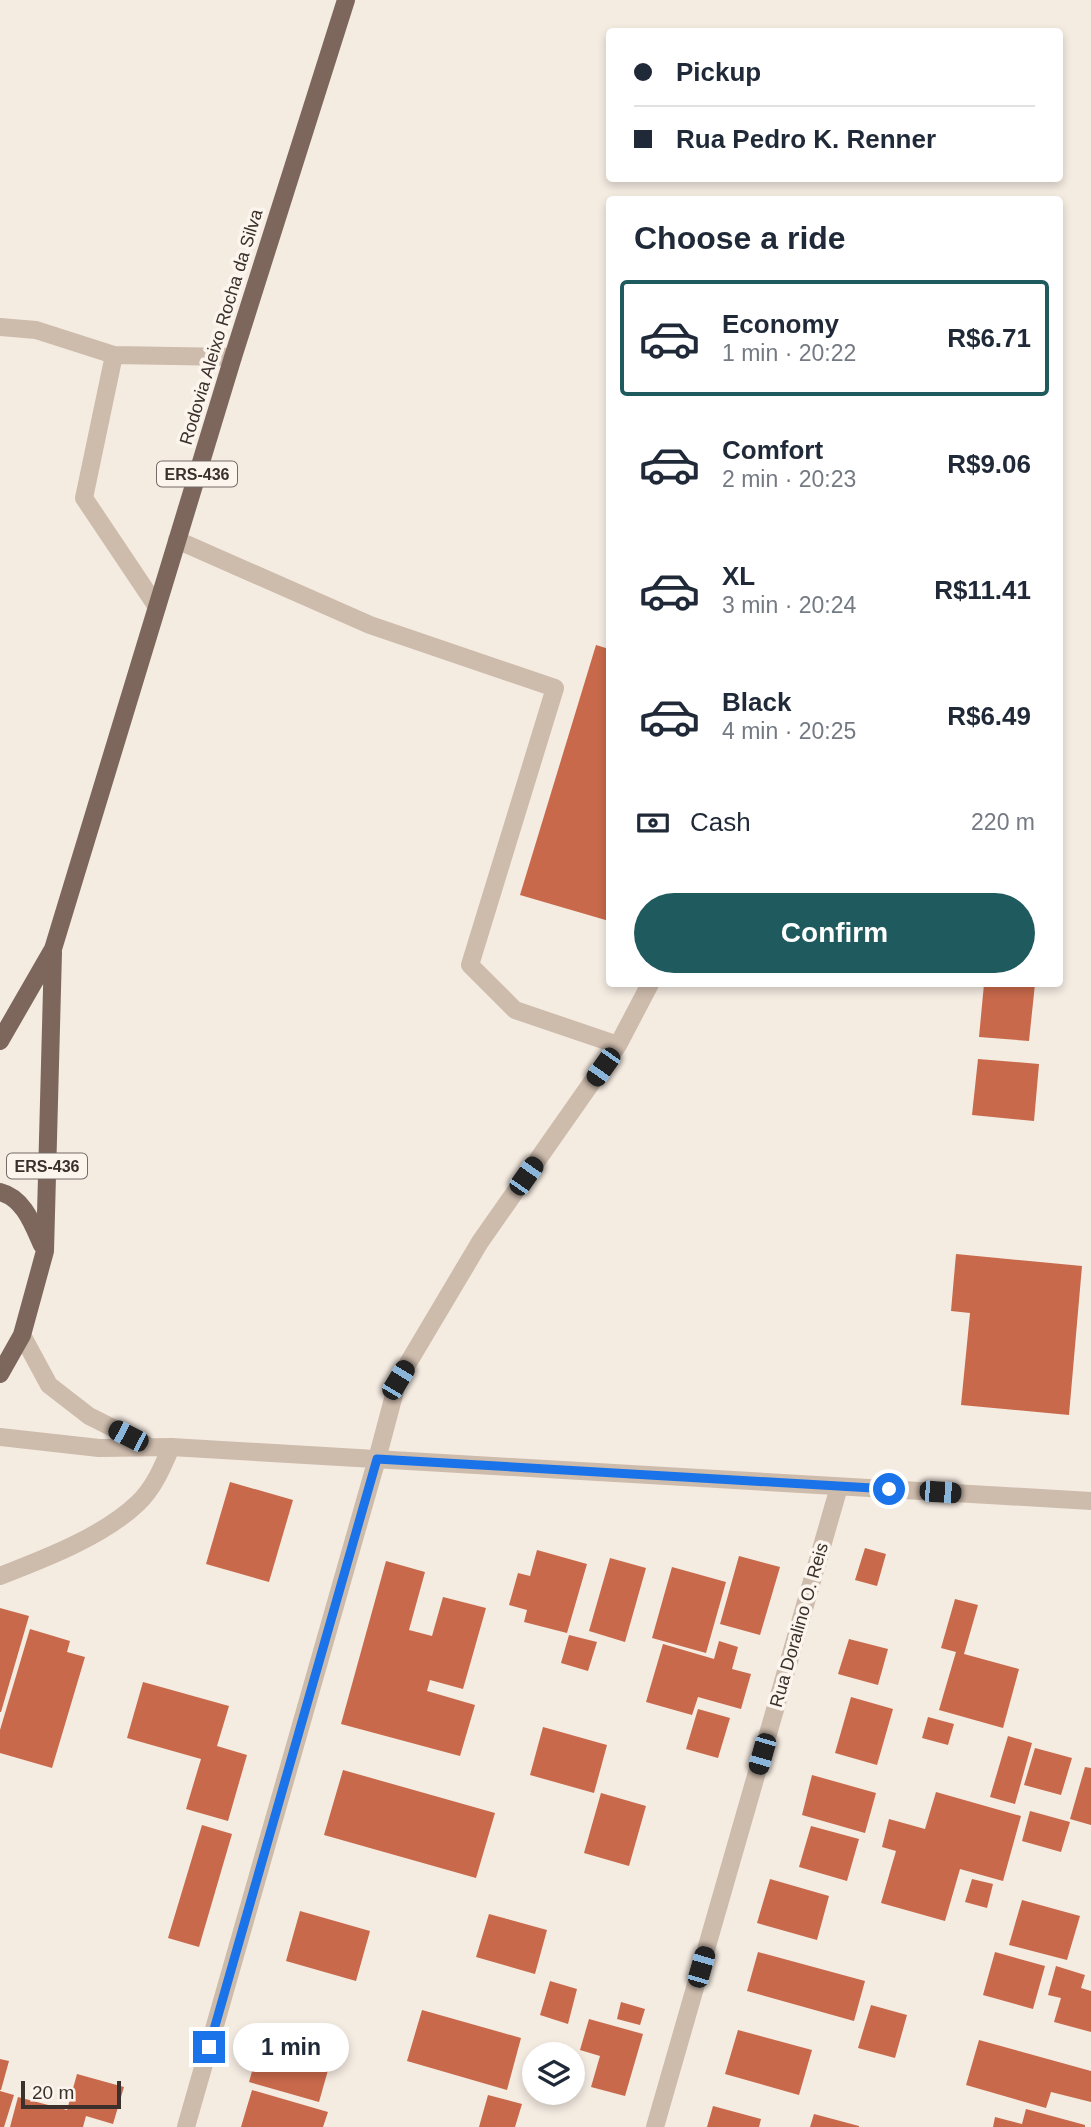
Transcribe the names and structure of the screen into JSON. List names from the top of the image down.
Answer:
{
  "streets": {
    "main road": ["Rodovia Aleixo Rocha da Silva", "ERS-436"],
    "street": ["Rua Doralino O. Reis"]
  },
  "scale_bar": "20 m",
  "page": {
    "banner": ["Pickup", "Rua Pedro K. Renner"],
    "heading": "Choose a ride",
    "list": [
      {
        "name": "Economy",
        "note": "1 min · 20:22",
        "value": "R$6.71"
      },
      {
        "name": "Comfort",
        "note": "2 min · 20:23",
        "value": "R$9.06"
      },
      {
        "name": "XL",
        "note": "3 min · 20:24",
        "value": "R$11.41"
      },
      {
        "name": "Black",
        "note": "4 min · 20:25",
        "value": "R$6.49"
      }
    ],
    "pay": ["Cash", "220 m"],
    "buttons": "Confirm",
    "bubble": "1 min",
    "scale": "20 m"
  }
}
